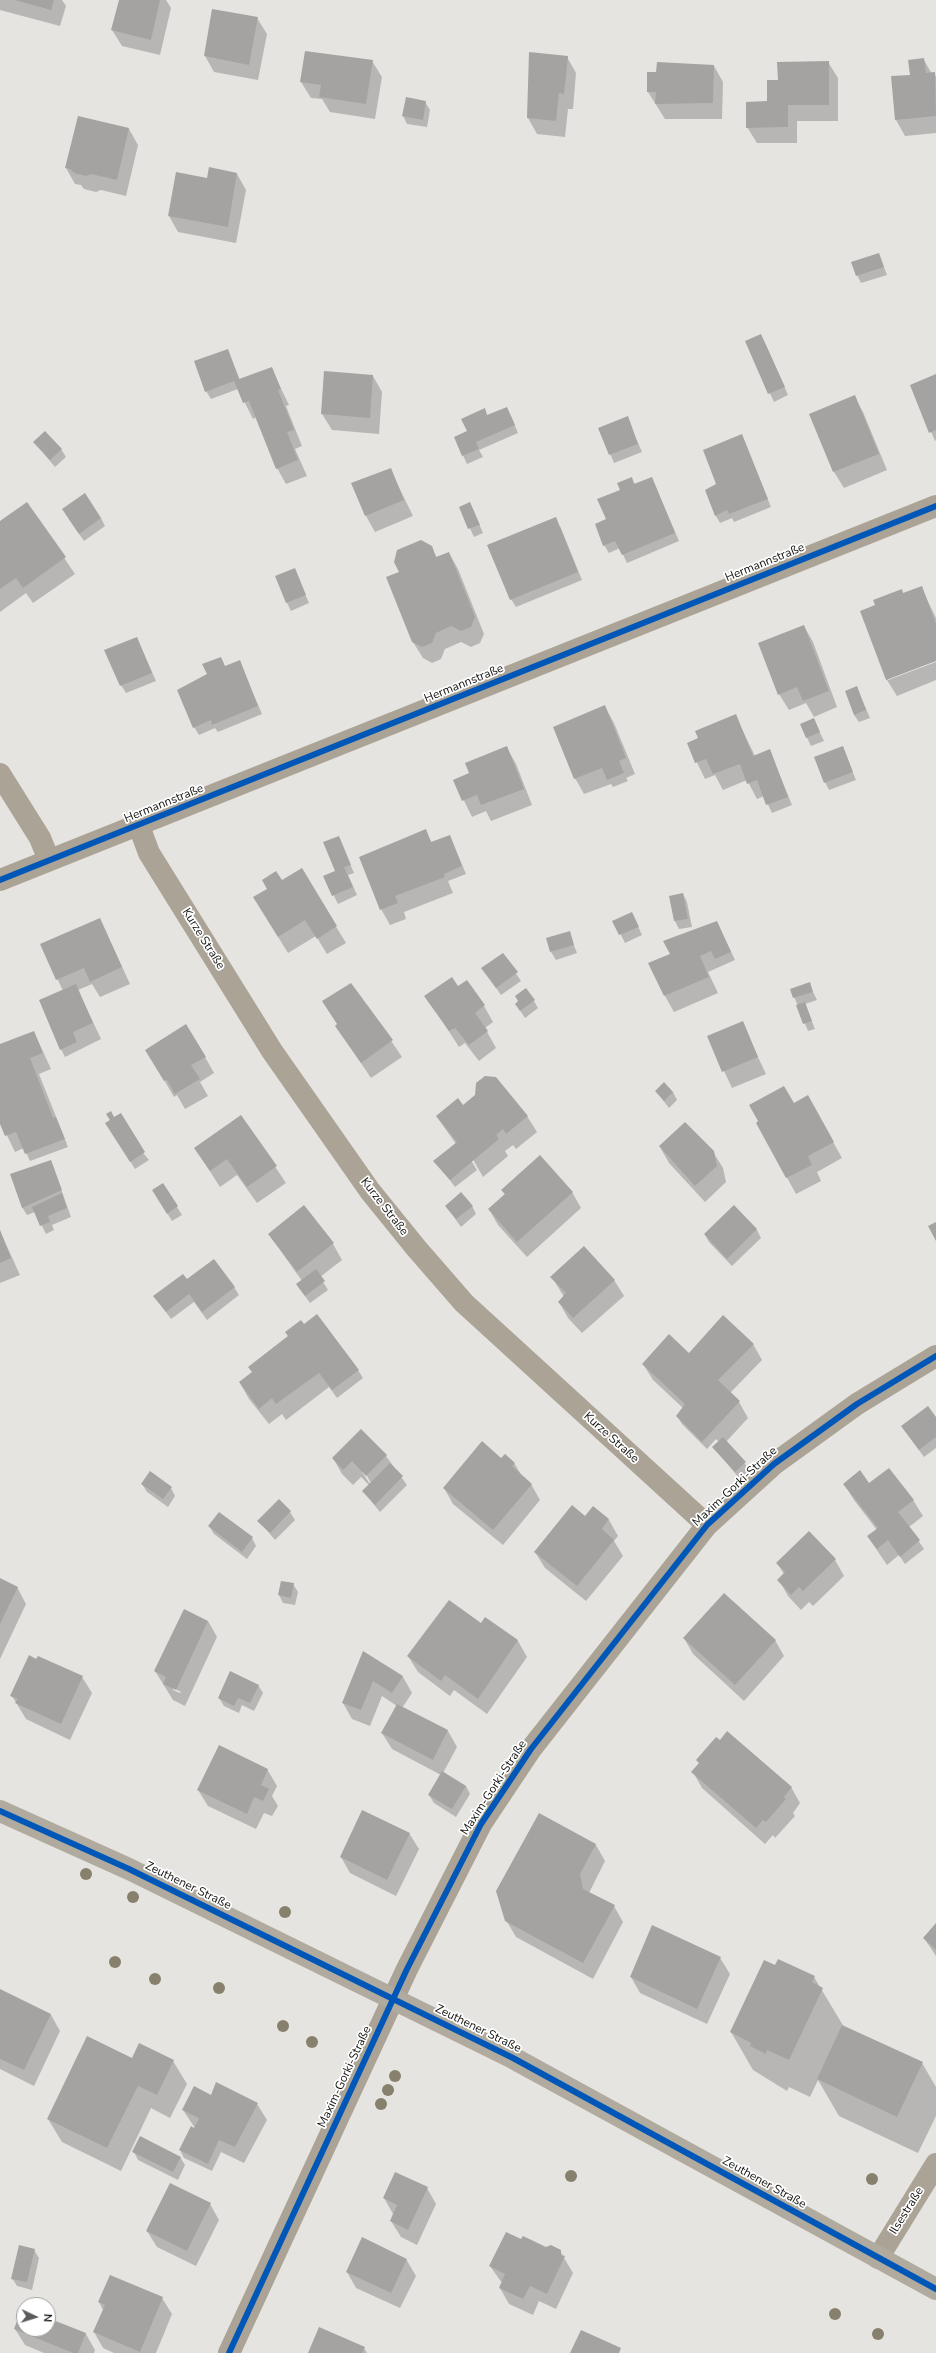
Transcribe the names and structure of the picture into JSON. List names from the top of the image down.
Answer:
{
  "streets": {
    "main road": ["Zeuthener Straße"],
    "street": [
      "Hermannstraße",
      "Kurze Straße",
      "Maxim-Gorki-Straße",
      "Ilsestraße"
    ]
  },
  "crossings": [
    ["Hermannstraße", "Kurze Straße"],
    ["Kurze Straße", "Maxim-Gorki-Straße"],
    ["Maxim-Gorki-Straße", "Zeuthener Straße"],
    ["Zeuthener Straße", "Ilsestraße"]
  ],
  "north": "right"
}
